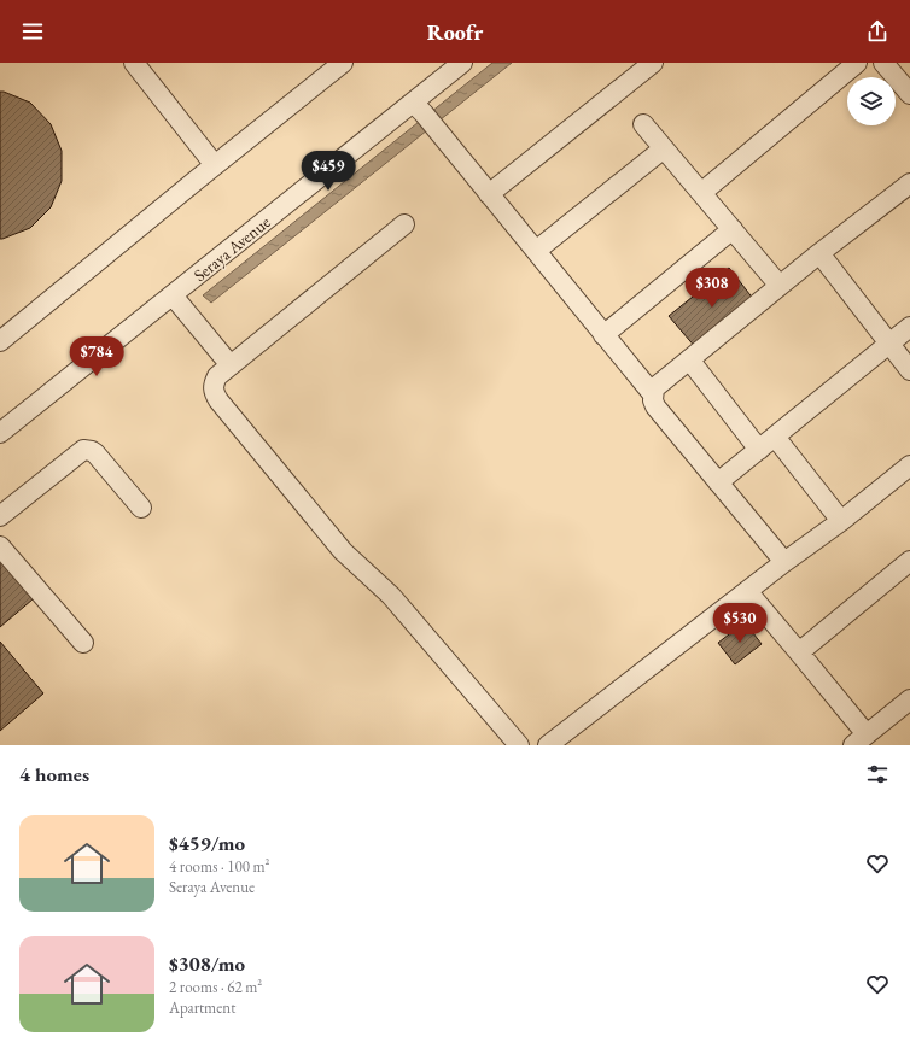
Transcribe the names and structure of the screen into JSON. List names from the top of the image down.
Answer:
{
  "streets": {
    "street": ["Seraya Avenue"]
  },
  "page": {
    "header": "Roofr",
    "price": [
      "$459",
      "$308",
      "$784",
      "$530"
    ],
    "heading": "4 homes",
    "list": [
      {
        "name": "$459/mo",
        "note": "4 rooms · 100 m² · Seraya Avenue"
      },
      {
        "name": "$308/mo",
        "note": "2 rooms · 62 m² · Apartment"
      }
    ]
  }
}
